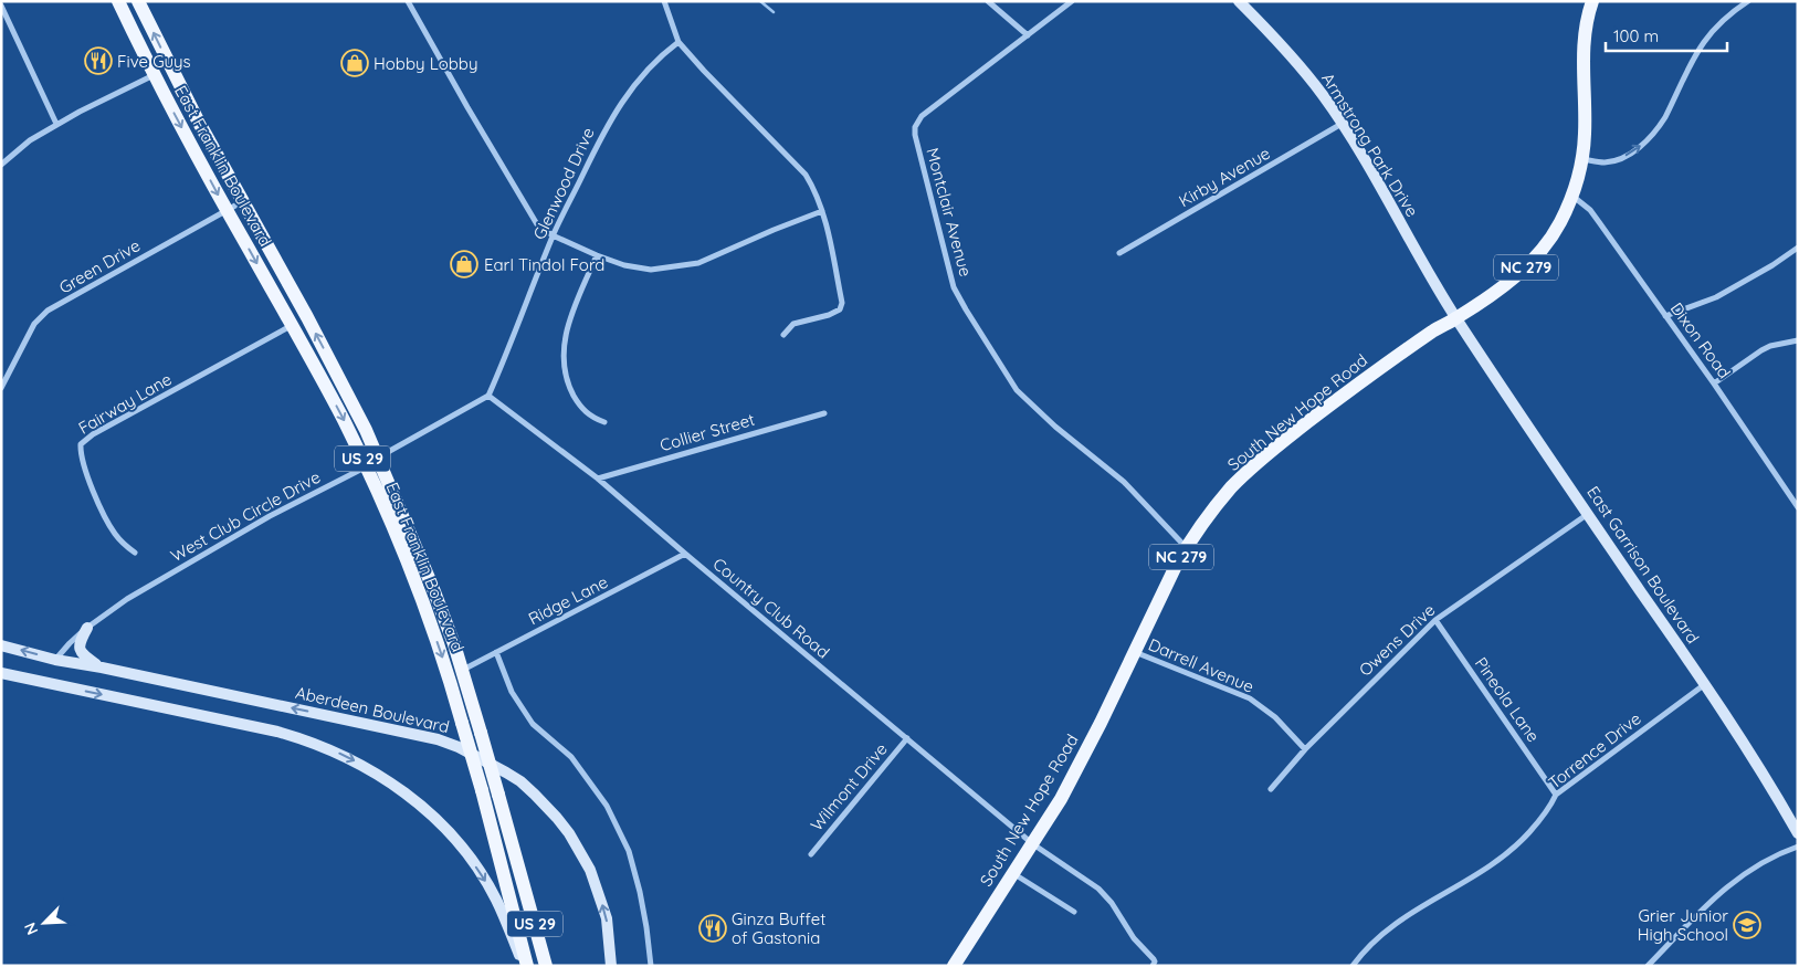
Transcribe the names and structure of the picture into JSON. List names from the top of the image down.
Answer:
{
  "streets": {
    "main road": [
      "Armstrong Park Drive",
      "East Franklin Boulevard",
      "NC 279",
      "South New Hope Road",
      "US 29",
      "East Garrison Boulevard",
      "Aberdeen Boulevard"
    ],
    "street": [
      "Kirby Avenue",
      "Glenwood Drive",
      "Montclair Avenue",
      "Green Drive",
      "Dixon Road",
      "Fairway Lane",
      "Collier Street",
      "West Club Circle Drive",
      "Ridge Lane",
      "Country Club Road",
      "Owens Drive",
      "Darrell Avenue",
      "Pineola Lane",
      "Torrence Drive",
      "Wilmont Drive"
    ]
  },
  "crossings": [
    ["Armstrong Park Drive", "Kirby Avenue"],
    ["Armstrong Park Drive", "South New Hope Road"],
    ["Armstrong Park Drive", "East Garrison Boulevard"],
    ["East Franklin Boulevard", "Green Drive"],
    ["East Franklin Boulevard", "Fairway Lane"],
    ["East Franklin Boulevard", "West Club Circle Drive"],
    ["East Franklin Boulevard", "Ridge Lane"],
    ["Glenwood Drive", "West Club Circle Drive"],
    ["Glenwood Drive", "Country Club Road"],
    ["Montclair Avenue", "South New Hope Road"],
    ["Dixon Road", "South New Hope Road"],
    ["South New Hope Road", "East Garrison Boulevard"],
    ["South New Hope Road", "Country Club Road"],
    ["South New Hope Road", "Darrell Avenue"],
    ["Collier Street", "Country Club Road"],
    ["West Club Circle Drive", "Country Club Road"],
    ["West Club Circle Drive", "Aberdeen Boulevard"],
    ["East Garrison Boulevard", "Owens Drive"],
    ["East Garrison Boulevard", "Torrence Drive"],
    ["Ridge Lane", "Country Club Road"],
    ["Country Club Road", "Wilmont Drive"],
    ["Owens Drive", "Darrell Avenue"],
    ["Owens Drive", "Pineola Lane"],
    ["Pineola Lane", "Torrence Drive"]
  ],
  "places": {
    "restaurant": ["Five Guys", "Ginza Buffet of Gastonia"],
    "shop": ["Hobby Lobby", "Earl Tindol Ford"],
    "school or university": ["Grier Junior High School"]
  },
  "scale_bar": "100 m",
  "north": "bottom left"
}
